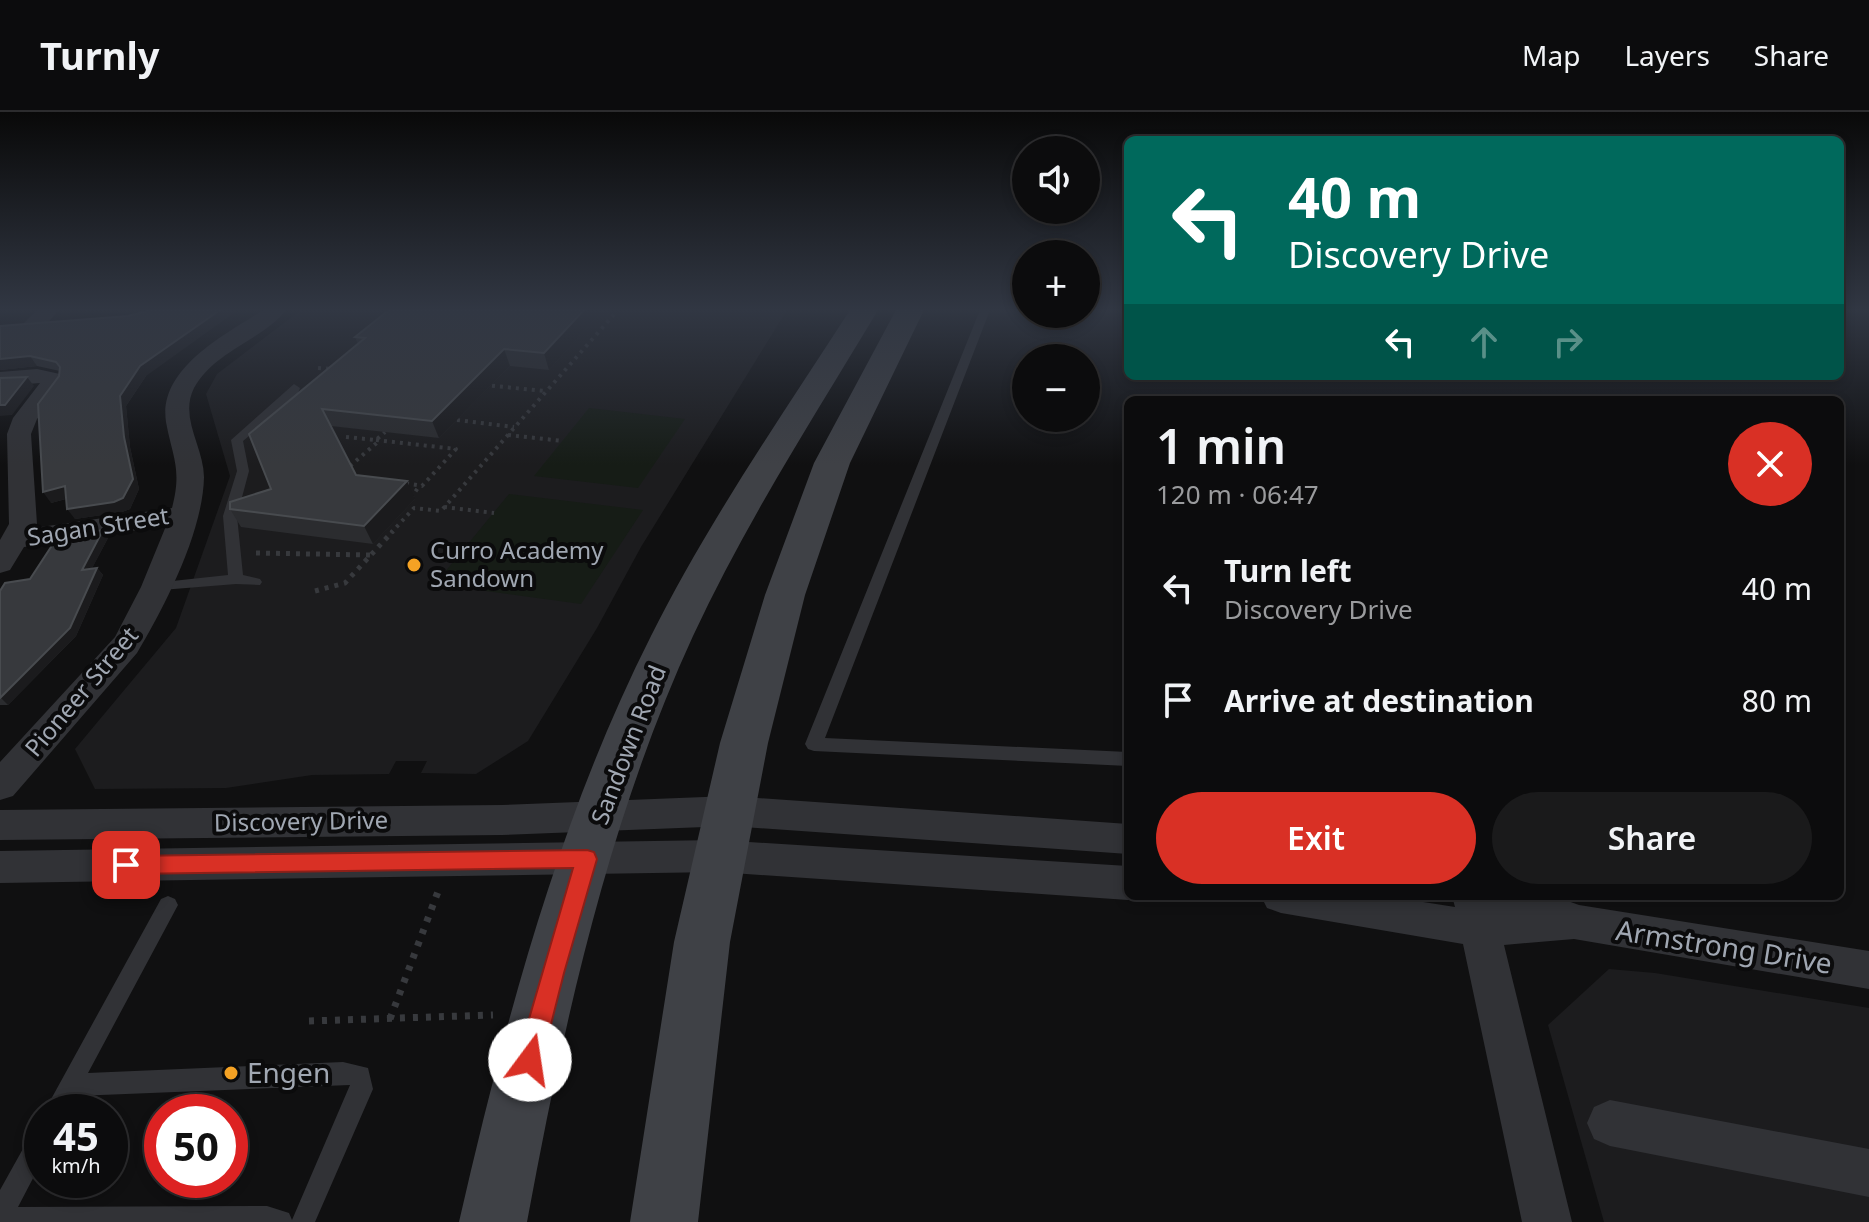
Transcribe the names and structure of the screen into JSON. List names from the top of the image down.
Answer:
{
  "streets": {
    "main road": ["Sandown Road"],
    "street": [
      "Sagan Street",
      "Pioneer Street",
      "Discovery Drive",
      "Armstrong Drive"
    ]
  },
  "crossings": [
    ["Sagan Street", "Pioneer Street"],
    ["Sandown Road", "Discovery Drive"]
  ],
  "places": ["Curro Academy Sandown", "Engen"],
  "page": {
    "header": "Turnly",
    "nav": ["Map", "Layers", "Share"],
    "map_buttons": ["+", "−"],
    "turn": ["40 m", "Discovery Drive"],
    "heading": ["1 min", "120 m · 06:47"],
    "list": [
      {
        "name": "Turn left",
        "note": "Discovery Drive",
        "value": "40 m"
      },
      {
        "name": "Arrive at destination",
        "value": "80 m"
      }
    ],
    "buttons": ["Exit", "Share"],
    "speed": "45 km/h",
    "limit": "50"
  }
}
